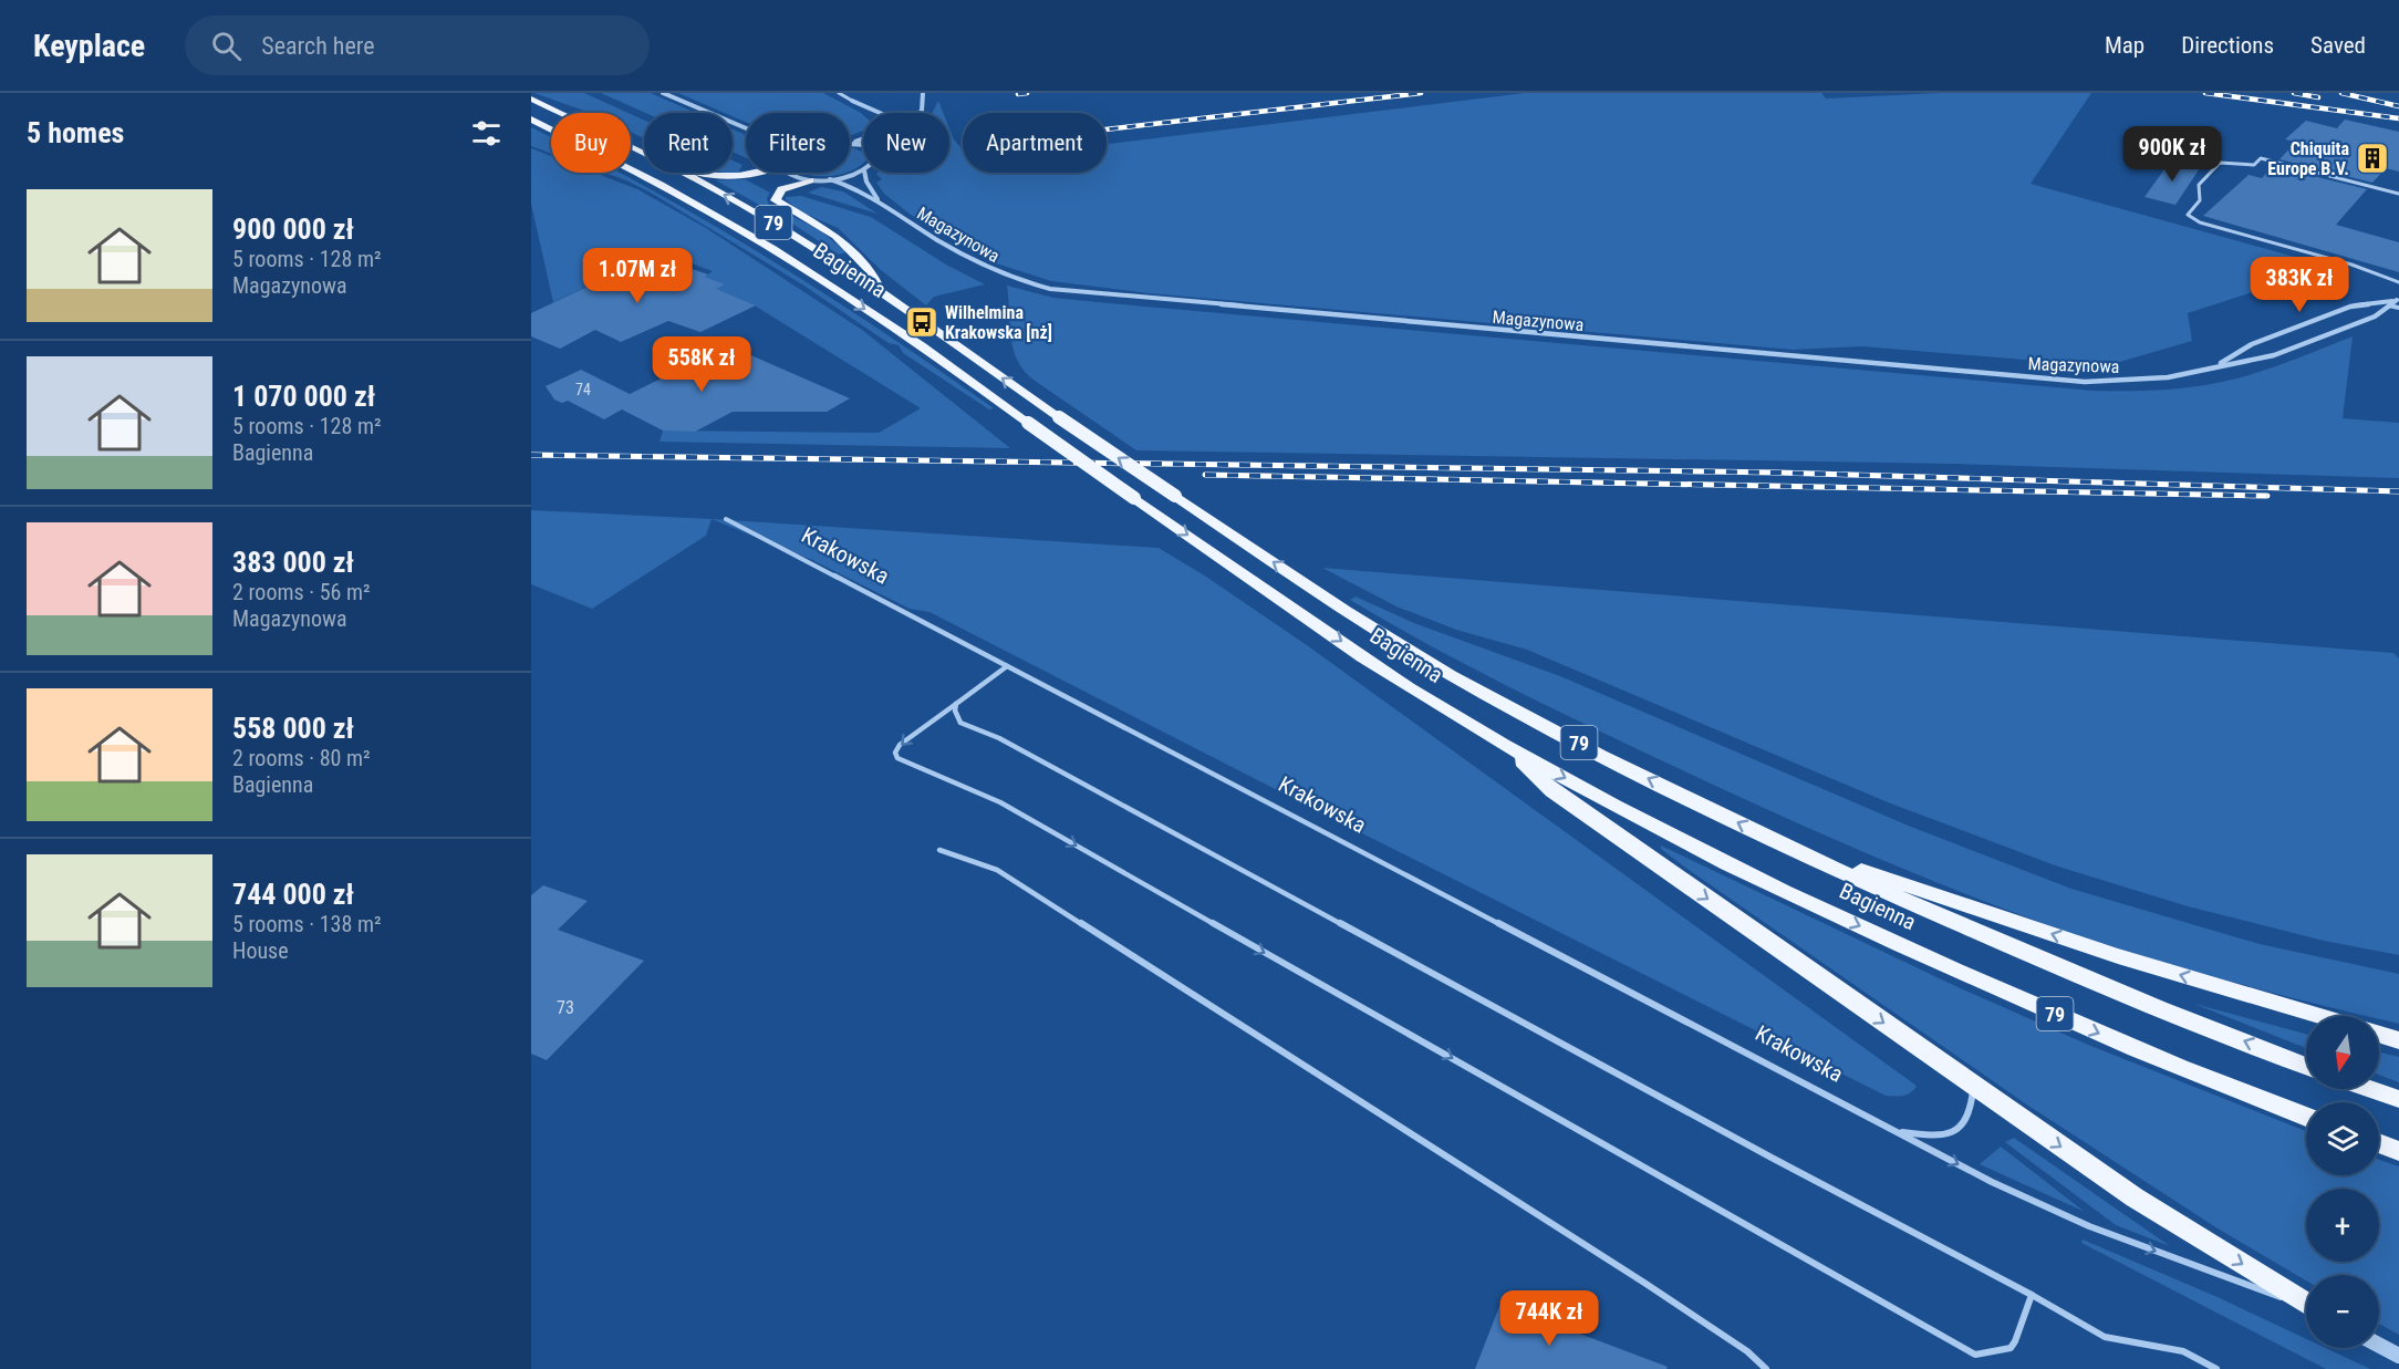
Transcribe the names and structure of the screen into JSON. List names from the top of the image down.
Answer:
{
  "streets": {
    "main road": ["79", "Bagienna"],
    "street": ["Magazynowa"],
    "lane": ["Krakowska"]
  },
  "places": {
    "building": ["Chiquita Europe B.V."],
    "bus stop": ["Wilhelmina Krakowska [nż]"]
  },
  "house_numbers": ["74", "73"],
  "north": "bottom",
  "page": {
    "header": "Keyplace",
    "search": "Search here",
    "nav": ["Map", "Directions", "Saved"],
    "heading": "5 homes",
    "chip": [
      "Buy",
      "Rent",
      "Filters",
      "New",
      "Apartment"
    ],
    "price": [
      "900K zł",
      "1.07M zł",
      "383K zł",
      "558K zł",
      "744K zł"
    ],
    "list": [
      {
        "name": "900 000 zł",
        "note": "5 rooms · 128 m² · Magazynowa"
      },
      {
        "name": "1 070 000 zł",
        "note": "5 rooms · 128 m² · Bagienna"
      },
      {
        "name": "383 000 zł",
        "note": "2 rooms · 56 m² · Magazynowa"
      },
      {
        "name": "558 000 zł",
        "note": "2 rooms · 80 m² · Bagienna"
      },
      {
        "name": "744 000 zł",
        "note": "5 rooms · 138 m² · House"
      }
    ],
    "map_buttons": ["+", "−"]
  }
}
